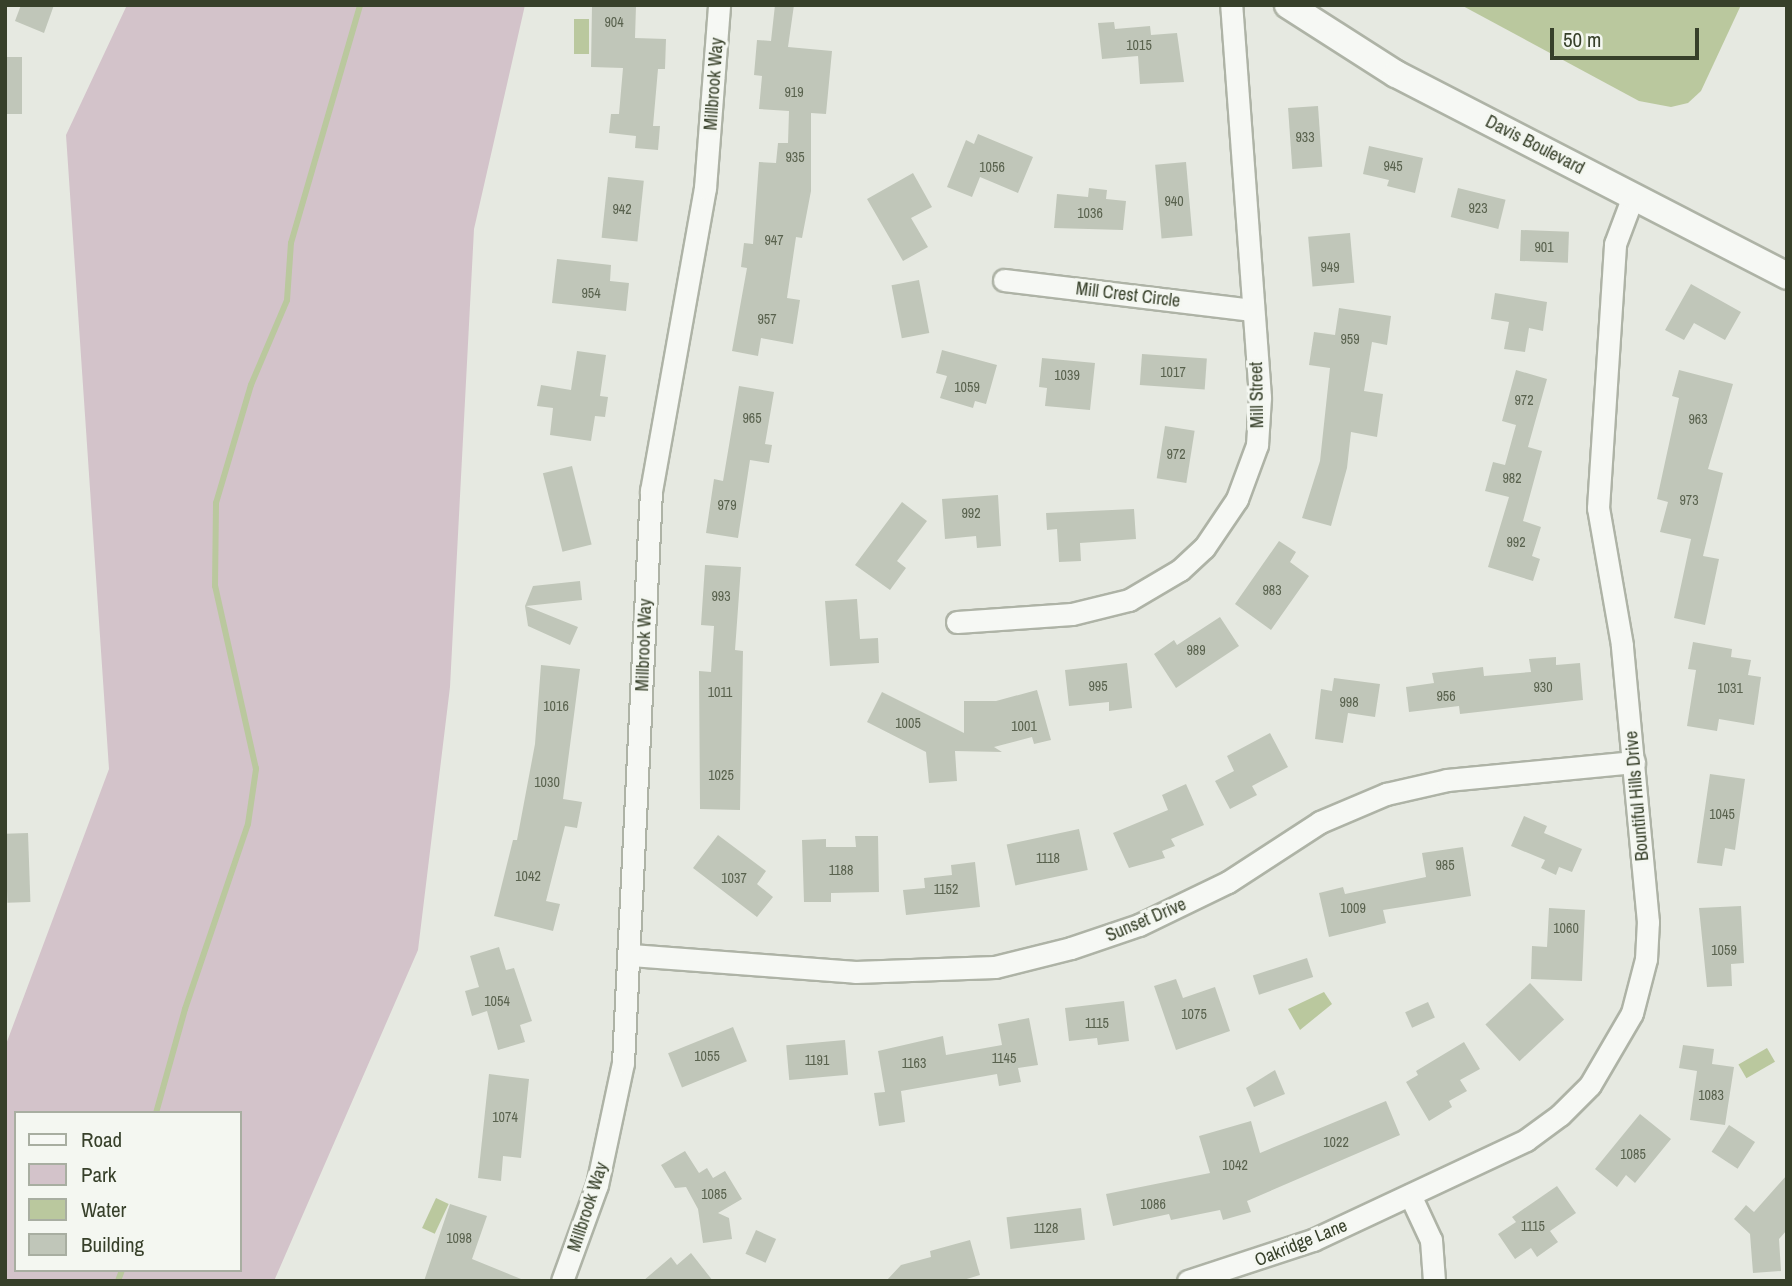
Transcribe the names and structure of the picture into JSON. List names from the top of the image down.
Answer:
{
  "streets": {
    "street": [
      "Millbrook Way",
      "Davis Boulevard",
      "Mill Crest Circle",
      "Mill Street",
      "Bountiful Hills Drive",
      "Sunset Drive",
      "Oakridge Lane"
    ]
  },
  "crossings": [
    ["Millbrook Way", "Sunset Drive"],
    ["Davis Boulevard", "Bountiful Hills Drive"],
    ["Mill Crest Circle", "Mill Street"],
    ["Bountiful Hills Drive", "Sunset Drive"],
    ["Bountiful Hills Drive", "Oakridge Lane"]
  ],
  "house_numbers": [
    "904",
    "1015",
    "919",
    "933",
    "935",
    "945",
    "1056",
    "940",
    "923",
    "942",
    "1036",
    "947",
    "901",
    "949",
    "954",
    "957",
    "959",
    "1017",
    "1039",
    "1059",
    "972",
    "965",
    "963",
    "972",
    "982",
    "973",
    "979",
    "992",
    "992",
    "983",
    "993",
    "989",
    "995",
    "930",
    "1031",
    "1011",
    "956",
    "998",
    "1016",
    "1005",
    "1001",
    "1025",
    "1030",
    "1045",
    "1118",
    "985",
    "1188",
    "1042",
    "1037",
    "1152",
    "1009",
    "1060",
    "1059",
    "1054",
    "1075",
    "1115",
    "1055",
    "1145",
    "1191",
    "1163",
    "1083",
    "1074",
    "1022",
    "1085",
    "1042",
    "1085",
    "1086",
    "1115",
    "1128",
    "1098"
  ],
  "legend": [
    "Road",
    "Park",
    "Water",
    "Building"
  ],
  "scale_bar": "50 m"
}
